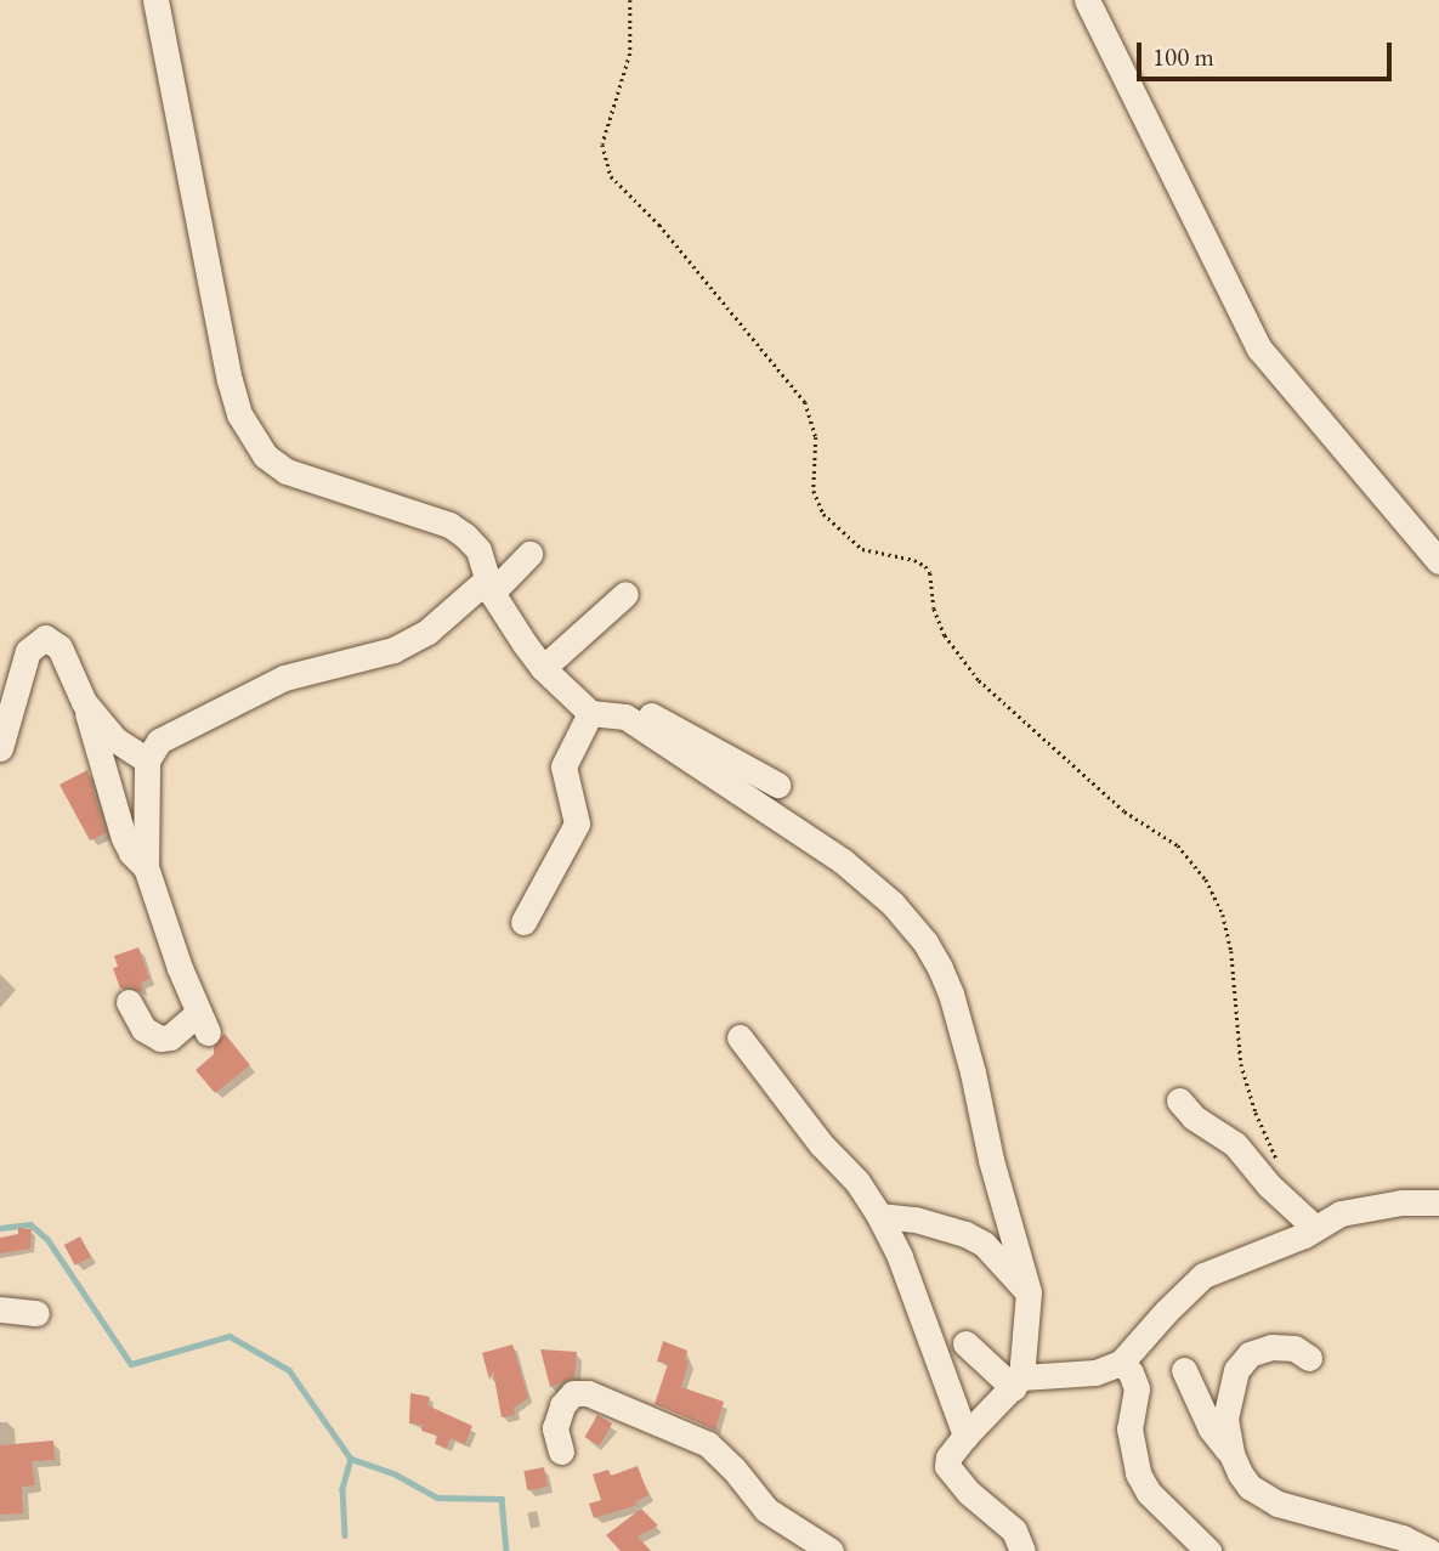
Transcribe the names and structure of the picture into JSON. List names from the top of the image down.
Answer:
{
  "scale_bar": "100 m"
}
